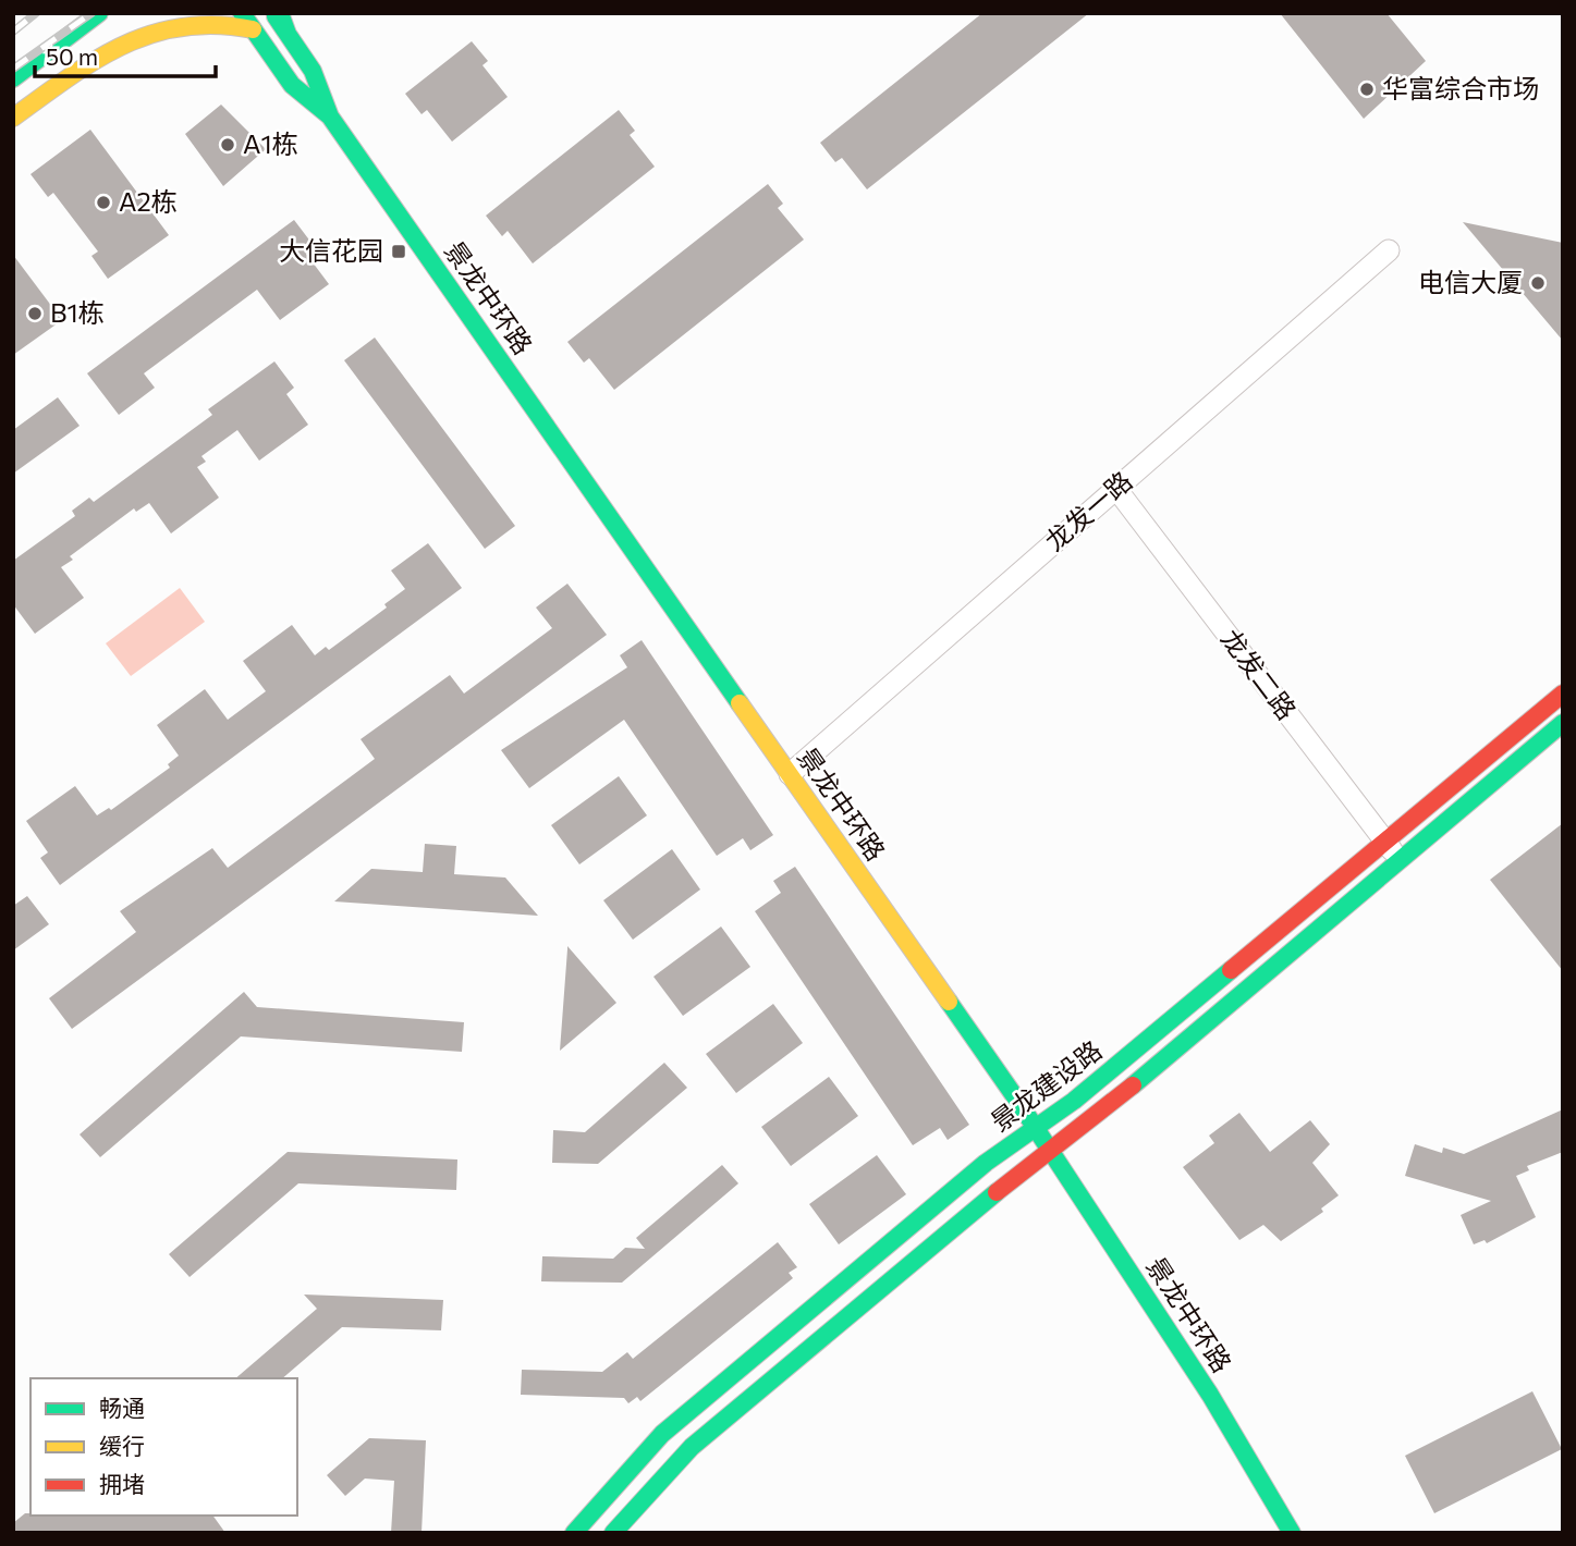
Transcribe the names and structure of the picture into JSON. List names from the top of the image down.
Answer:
{
  "streets": {
    "main road": ["景龙中环路", "景龙建设路"],
    "street": ["龙发一路", "龙发二路"]
  },
  "crossings": [
    ["景龙中环路", "龙发一路"],
    ["景龙中环路", "景龙建设路"],
    ["龙发一路", "龙发二路"],
    ["龙发二路", "景龙建设路"]
  ],
  "places": {
    "other": [
      "华富综合市场",
      "A1栋",
      "A2栋",
      "电信大厦",
      "B1栋"
    ],
    "transit": ["大信花园"]
  },
  "legend": ["畅通", "缓行", "拥堵"],
  "scale_bar": "50 m"
}
